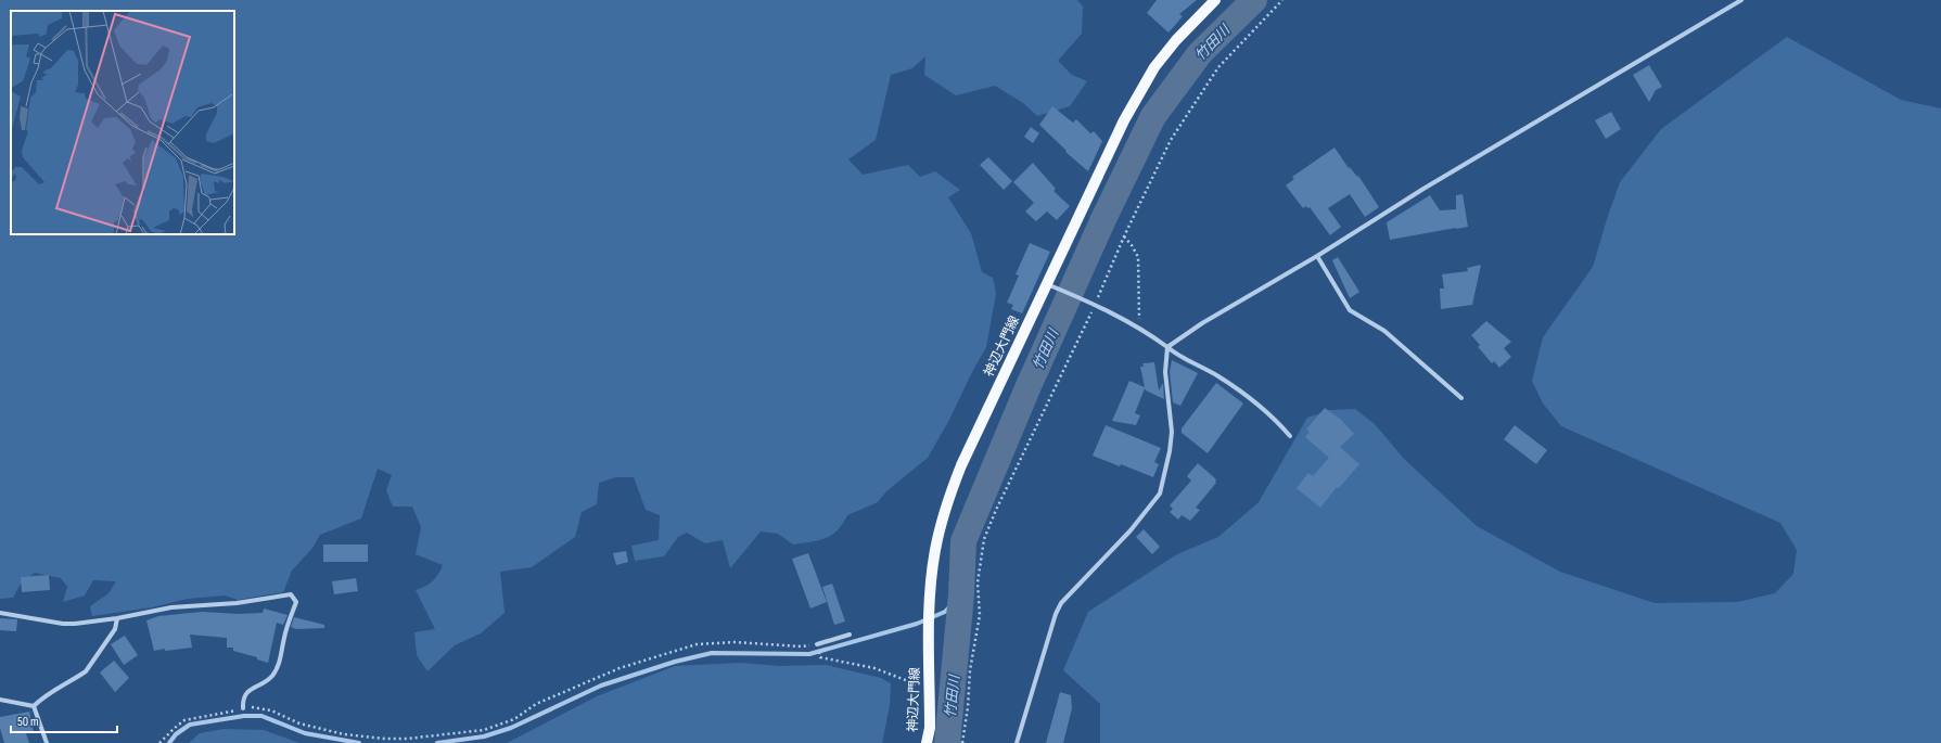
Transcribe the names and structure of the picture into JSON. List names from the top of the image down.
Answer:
{
  "streets": {
    "main road": ["神辺大門線"]
  },
  "water": ["竹田川"],
  "scale_bar": "50 m"
}
